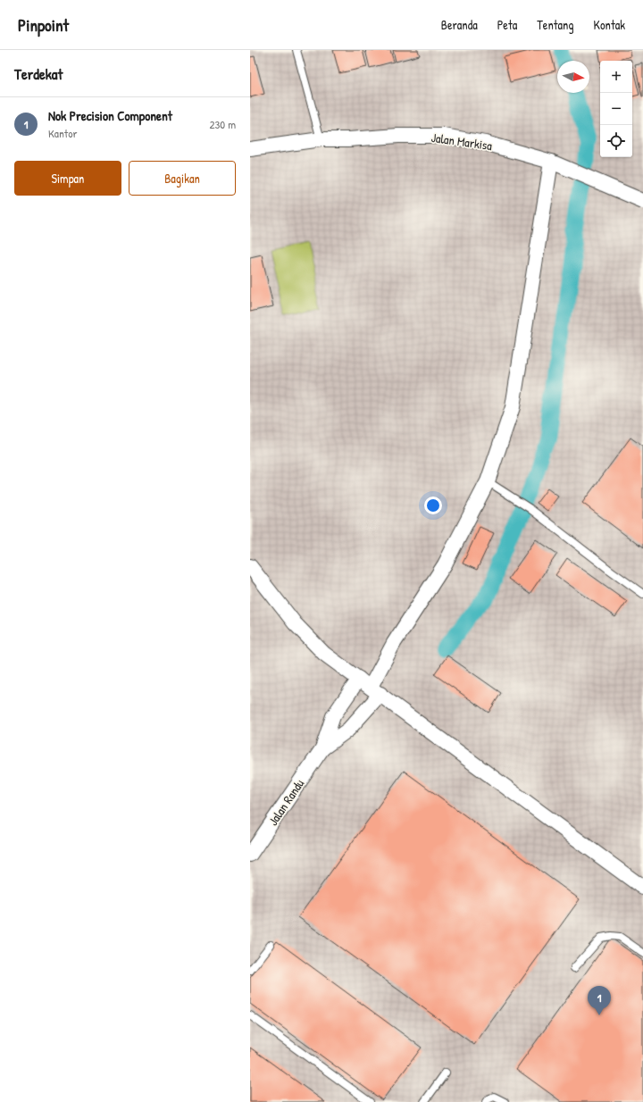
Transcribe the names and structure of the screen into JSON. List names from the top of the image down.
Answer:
{
  "streets": {
    "street": ["Jalan Markisa", "Jalan Randu"]
  },
  "crossings": [
    ["Jalan Markisa", "Jalan Randu"]
  ],
  "north": "right",
  "page": {
    "header": "Pinpoint",
    "nav": [
      "Beranda",
      "Peta",
      "Tentang",
      "Kontak"
    ],
    "heading": "Terdekat",
    "map_buttons": ["+", "−"],
    "list": [
      {
        "mark": "1",
        "name": "Nok Precision Component",
        "note": "Kantor",
        "value": "230 m"
      }
    ],
    "buttons": ["Simpan", "Bagikan"],
    "pins": "1"
  }
}
